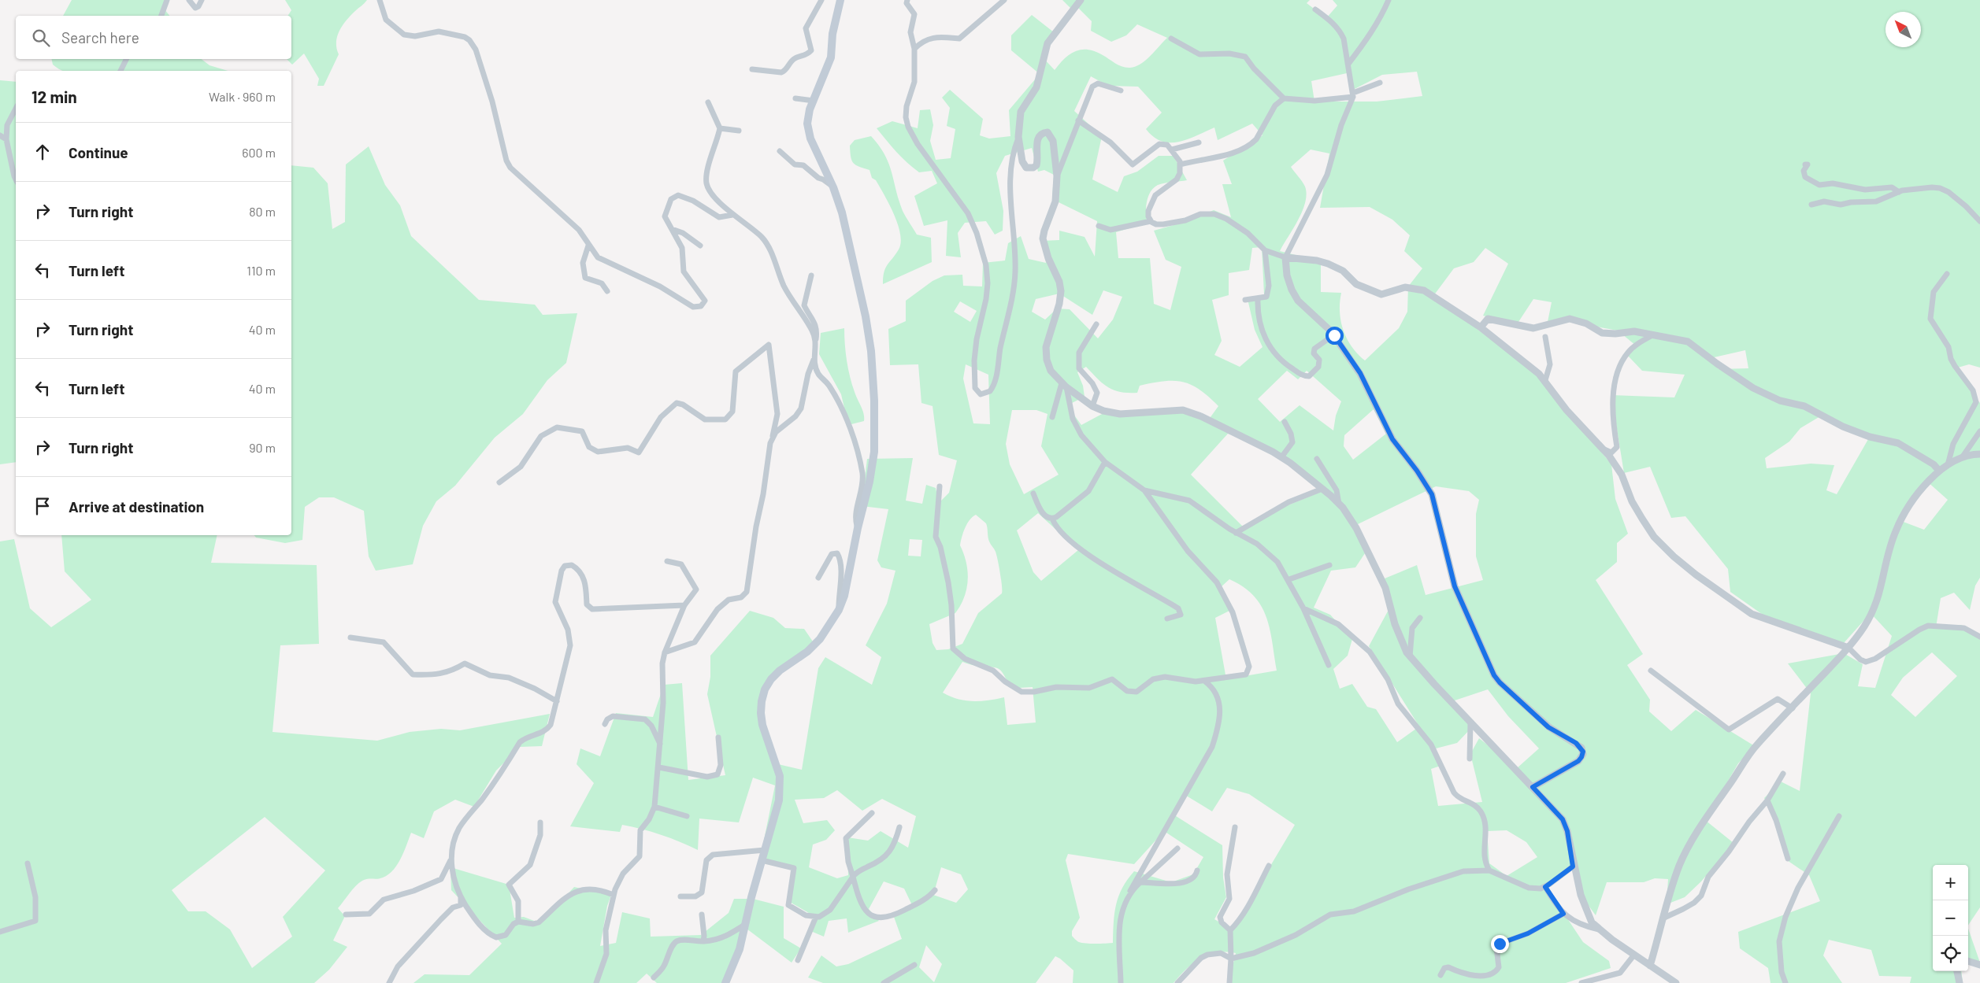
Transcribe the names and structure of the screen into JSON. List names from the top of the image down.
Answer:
{
  "north": "top left",
  "page": {
    "search": "Search here",
    "heading": ["12 min", "Walk · 960 m"],
    "list": [
      ["Continue", "600 m"],
      ["Turn right", "80 m"],
      ["Turn left", "110 m"],
      ["Turn right", "40 m"],
      ["Turn left", "40 m"],
      ["Turn right", "90 m"],
      "Arrive at destination"
    ],
    "map_buttons": ["+", "−"]
  }
}
